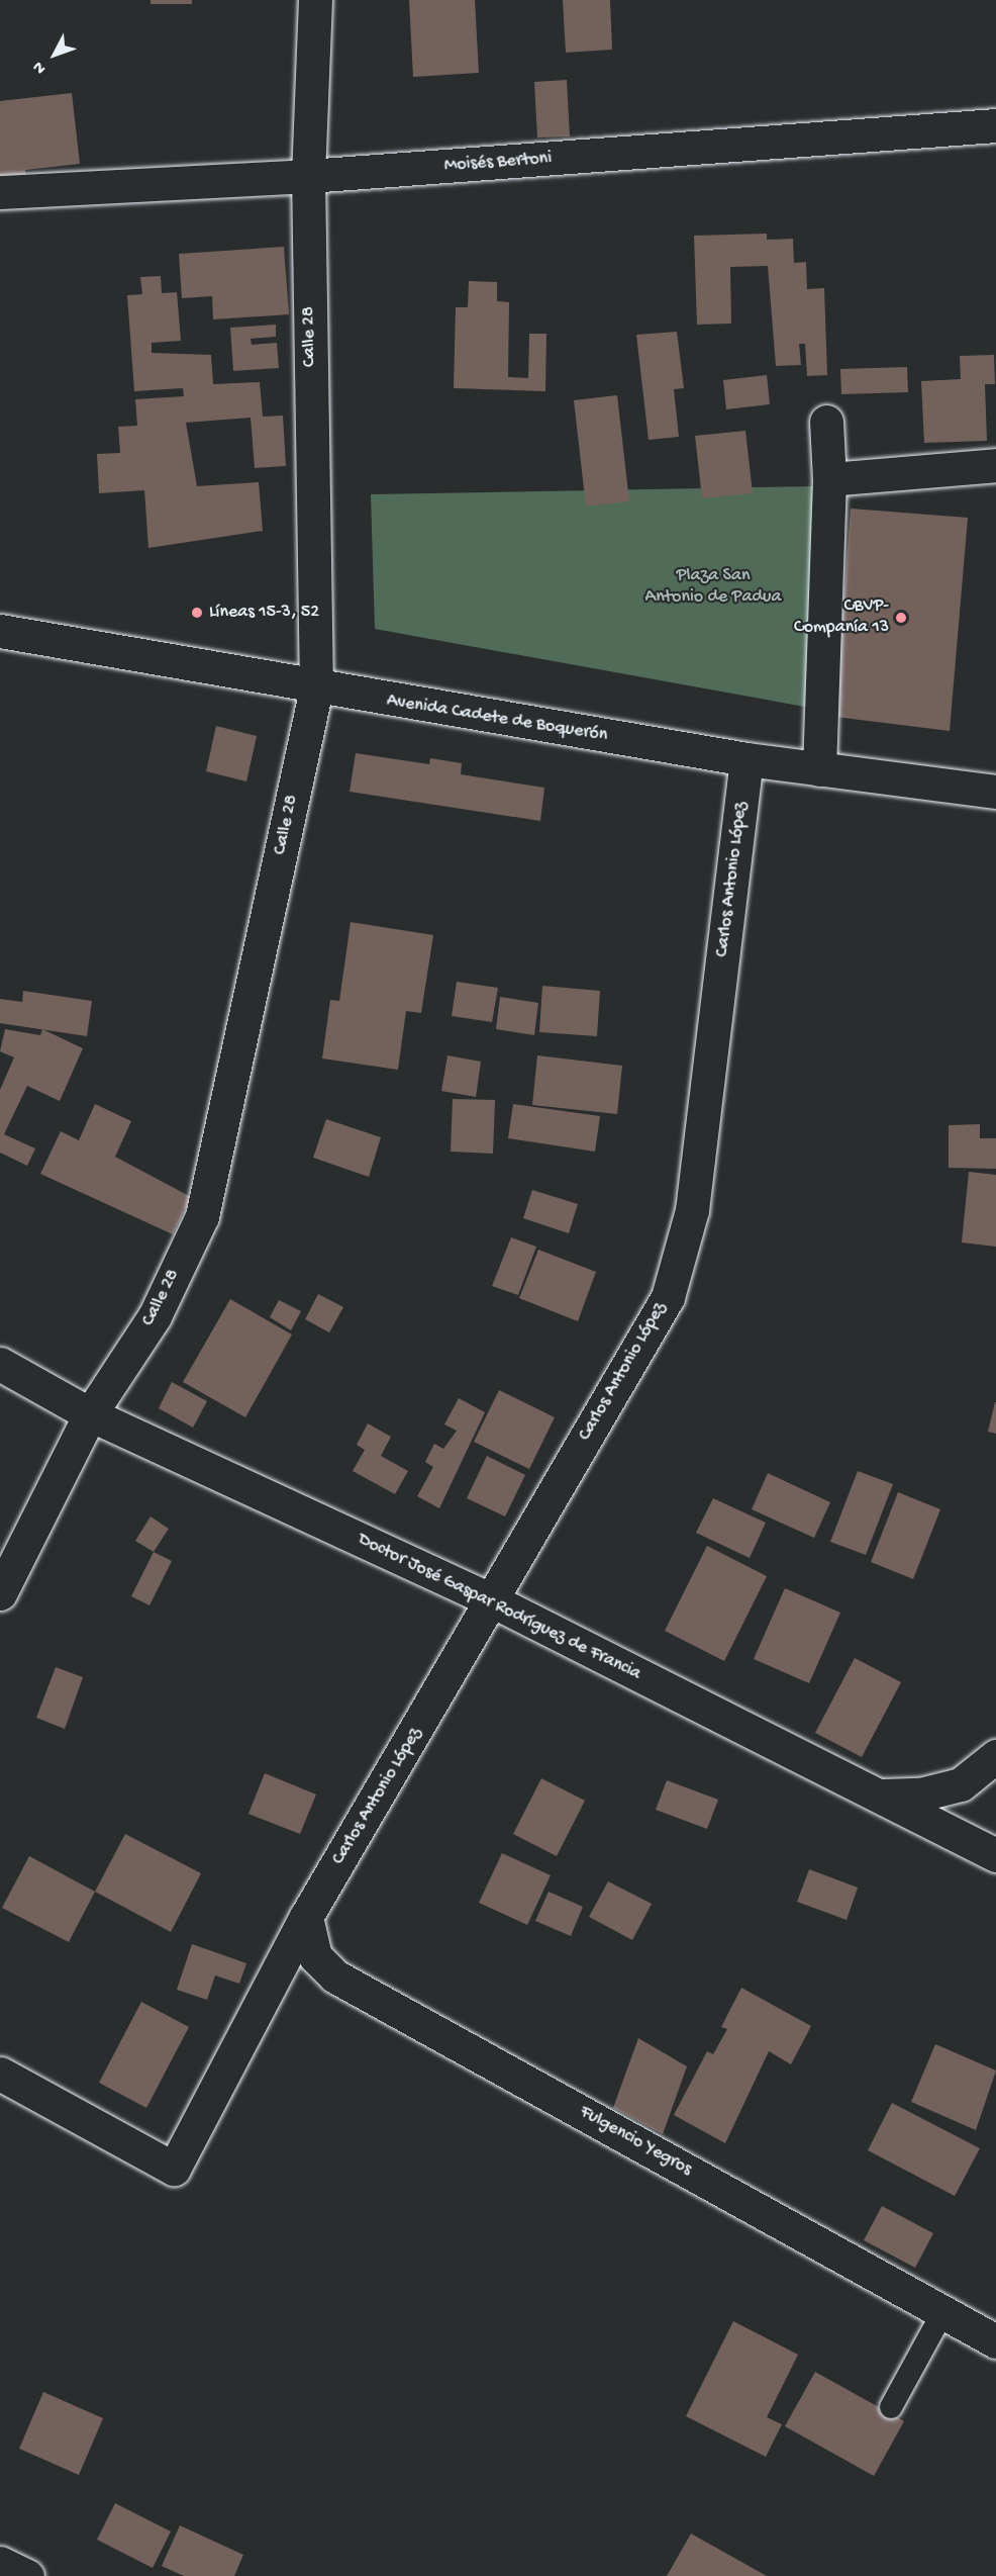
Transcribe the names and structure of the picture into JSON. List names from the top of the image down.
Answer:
{
  "streets": {
    "street": [
      "Moisés Bertoni",
      "Calle 28",
      "Avenida Cadete de Boquerón",
      "Carlos Antonio López",
      "Doctor José Gaspar Rodríguez de Francia",
      "Fulgencio Yegros"
    ]
  },
  "crossings": [
    ["Moisés Bertoni", "Calle 28"],
    ["Calle 28", "Avenida Cadete de Boquerón"],
    ["Calle 28", "Doctor José Gaspar Rodríguez de Francia"],
    ["Avenida Cadete de Boquerón", "Carlos Antonio López"],
    ["Carlos Antonio López", "Doctor José Gaspar Rodríguez de Francia"],
    ["Carlos Antonio López", "Fulgencio Yegros"]
  ],
  "parks": ["Plaza San Antonio de Padua"],
  "places": ["Líneas 15-3, 52", "CBVP- Companía 13"],
  "north": "bottom left"
}
